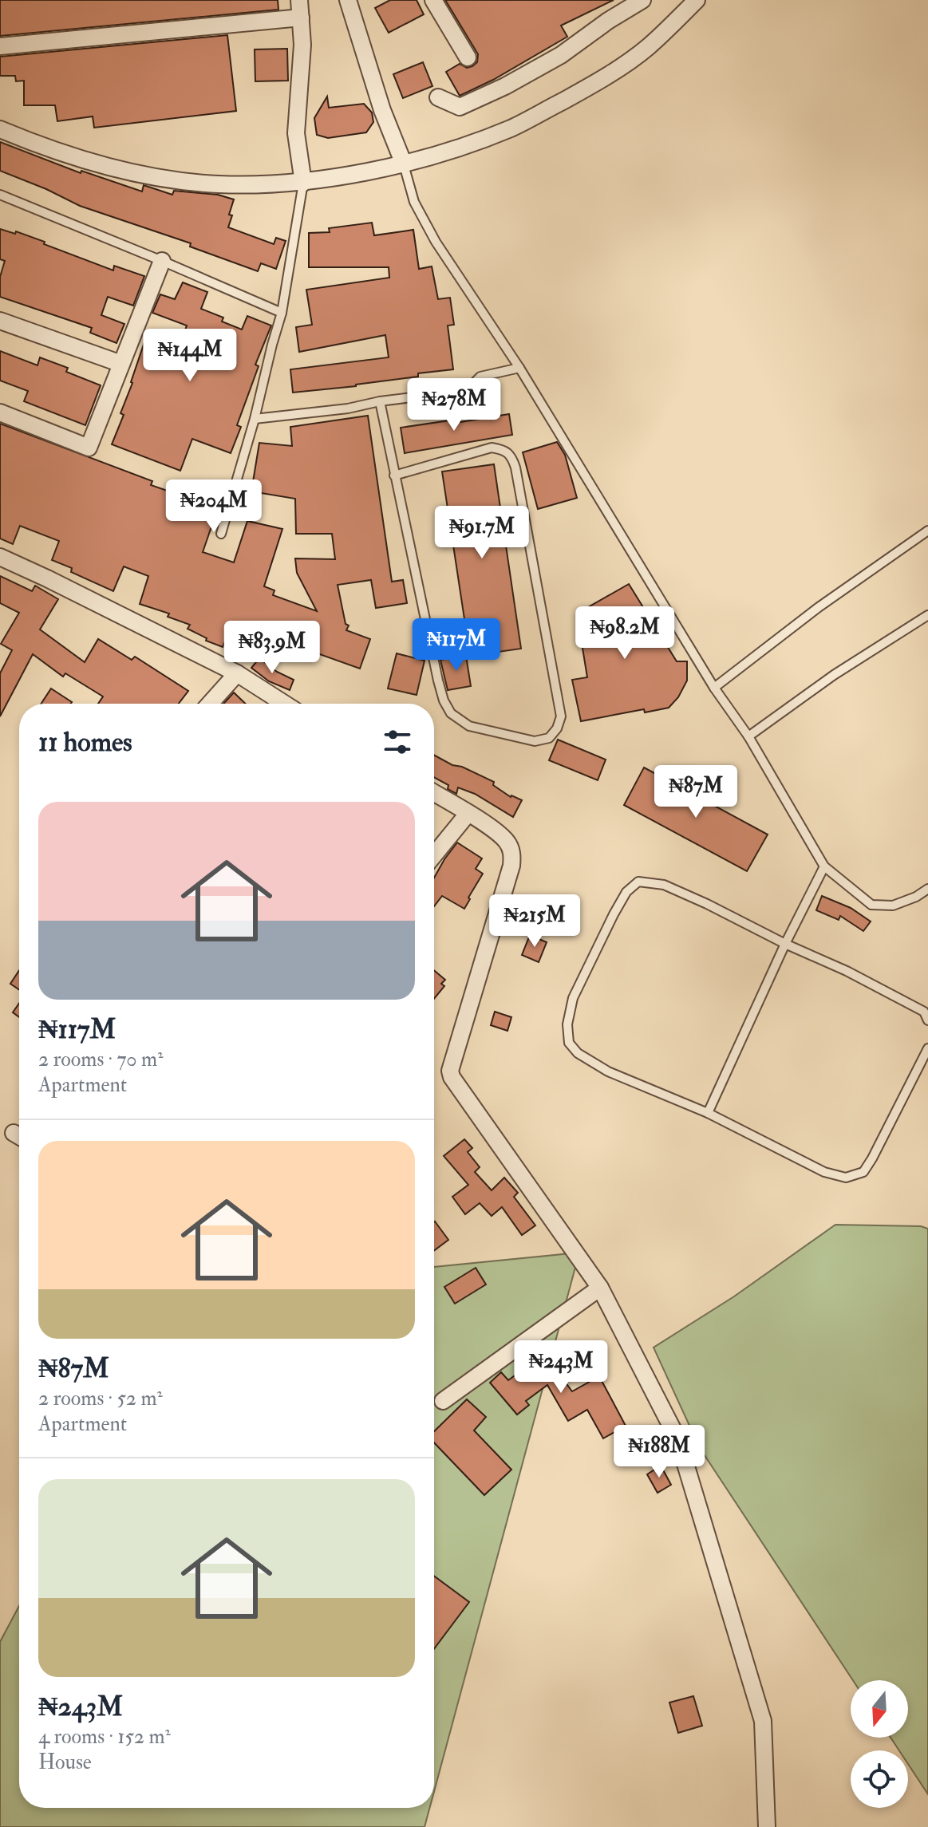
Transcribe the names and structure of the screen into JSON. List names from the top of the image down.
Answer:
{
  "north": "bottom",
  "page": {
    "price": [
      "₦144M",
      "₦278M",
      "₦204M",
      "₦91.7M",
      "₦98.2M",
      "₦117M",
      "₦83.9M",
      "₦87M",
      "₦215M",
      "₦243M",
      "₦188M"
    ],
    "heading": "11 homes",
    "list": [
      {
        "name": "₦117M",
        "note": "2 rooms · 70 m² · Apartment"
      },
      {
        "name": "₦87M",
        "note": "2 rooms · 52 m² · Apartment"
      },
      {
        "name": "₦243M",
        "note": "4 rooms · 152 m² · House"
      }
    ]
  }
}
